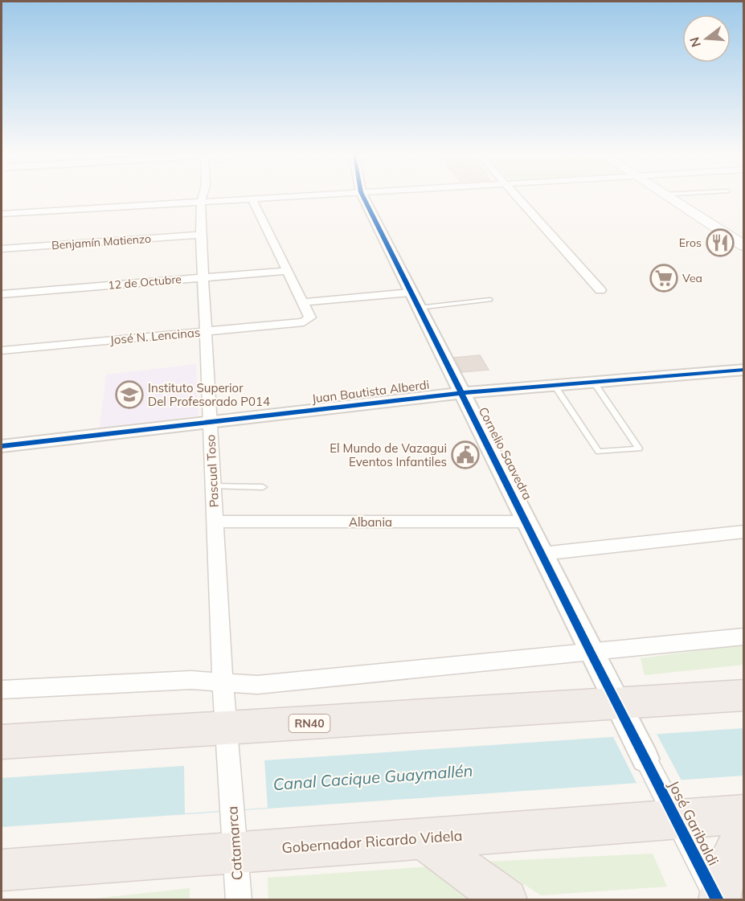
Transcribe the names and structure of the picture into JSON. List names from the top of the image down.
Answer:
{
  "streets": {
    "highway": ["RN40", "Gobernador Ricardo Videla"],
    "street": [
      "Benjamín Matienzo",
      "12 de Octubre",
      "José N. Lencinas",
      "Juan Bautista Alberdi",
      "Cornelio Saavedra",
      "Pascual Toso",
      "Albania",
      "José Garibaldi",
      "Catamarca"
    ]
  },
  "crossings": [
    ["Benjamín Matienzo", "Pascual Toso"],
    ["12 de Octubre", "Pascual Toso"],
    ["José N. Lencinas", "Pascual Toso"],
    ["Juan Bautista Alberdi", "Cornelio Saavedra"],
    ["Juan Bautista Alberdi", "Pascual Toso"],
    ["Cornelio Saavedra", "Albania"],
    ["Cornelio Saavedra", "RN40"],
    ["Cornelio Saavedra", "José Garibaldi"],
    ["Pascual Toso", "Albania"],
    ["Pascual Toso", "RN40"],
    ["Pascual Toso", "Catamarca"],
    ["José Garibaldi", "Gobernador Ricardo Videla"],
    ["Gobernador Ricardo Videla", "Catamarca"]
  ],
  "water": ["Canal Cacique Guaymallén"],
  "places": {
    "restaurant": ["Eros"],
    "supermarket": ["Vea"],
    "school or university": ["Instituto Superior Del Profesorado P014"],
    "public building": ["El Mundo de Vazagui Eventos Infantiles"]
  },
  "north": "left"
}
